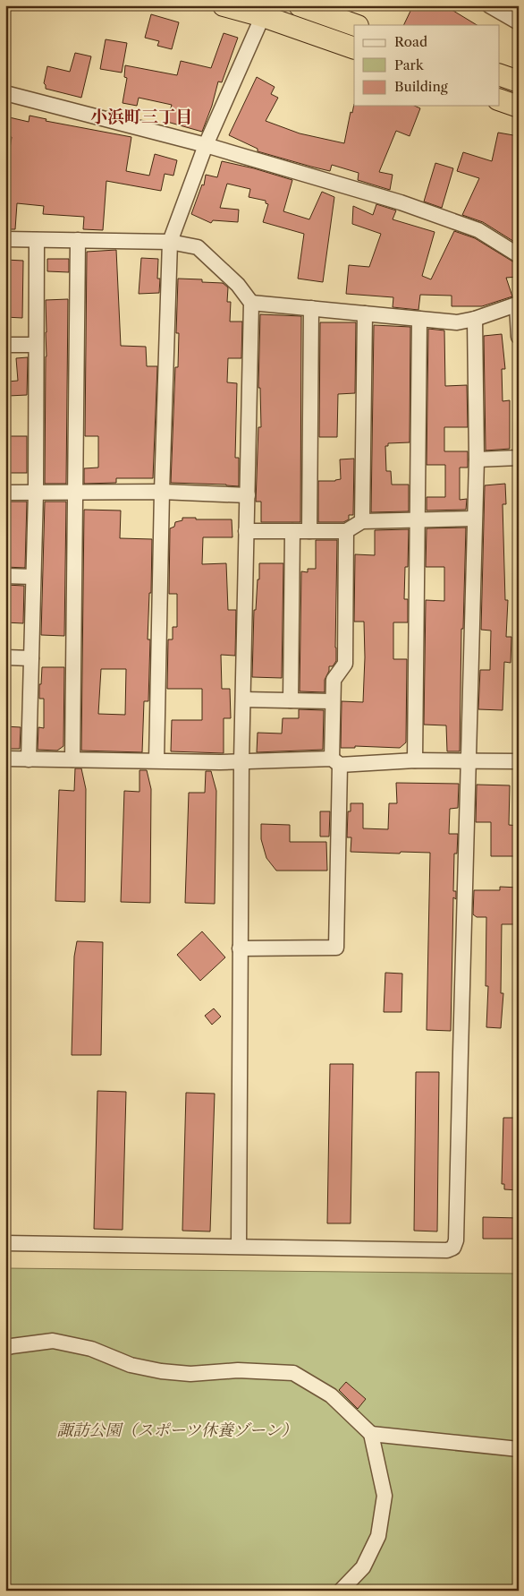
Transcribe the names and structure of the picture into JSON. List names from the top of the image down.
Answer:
{
  "districts": ["小浜町三丁目"],
  "parks": ["諏訪公園（スポーツ休養ゾーン）"],
  "legend": ["Road", "Park", "Building"]
}
